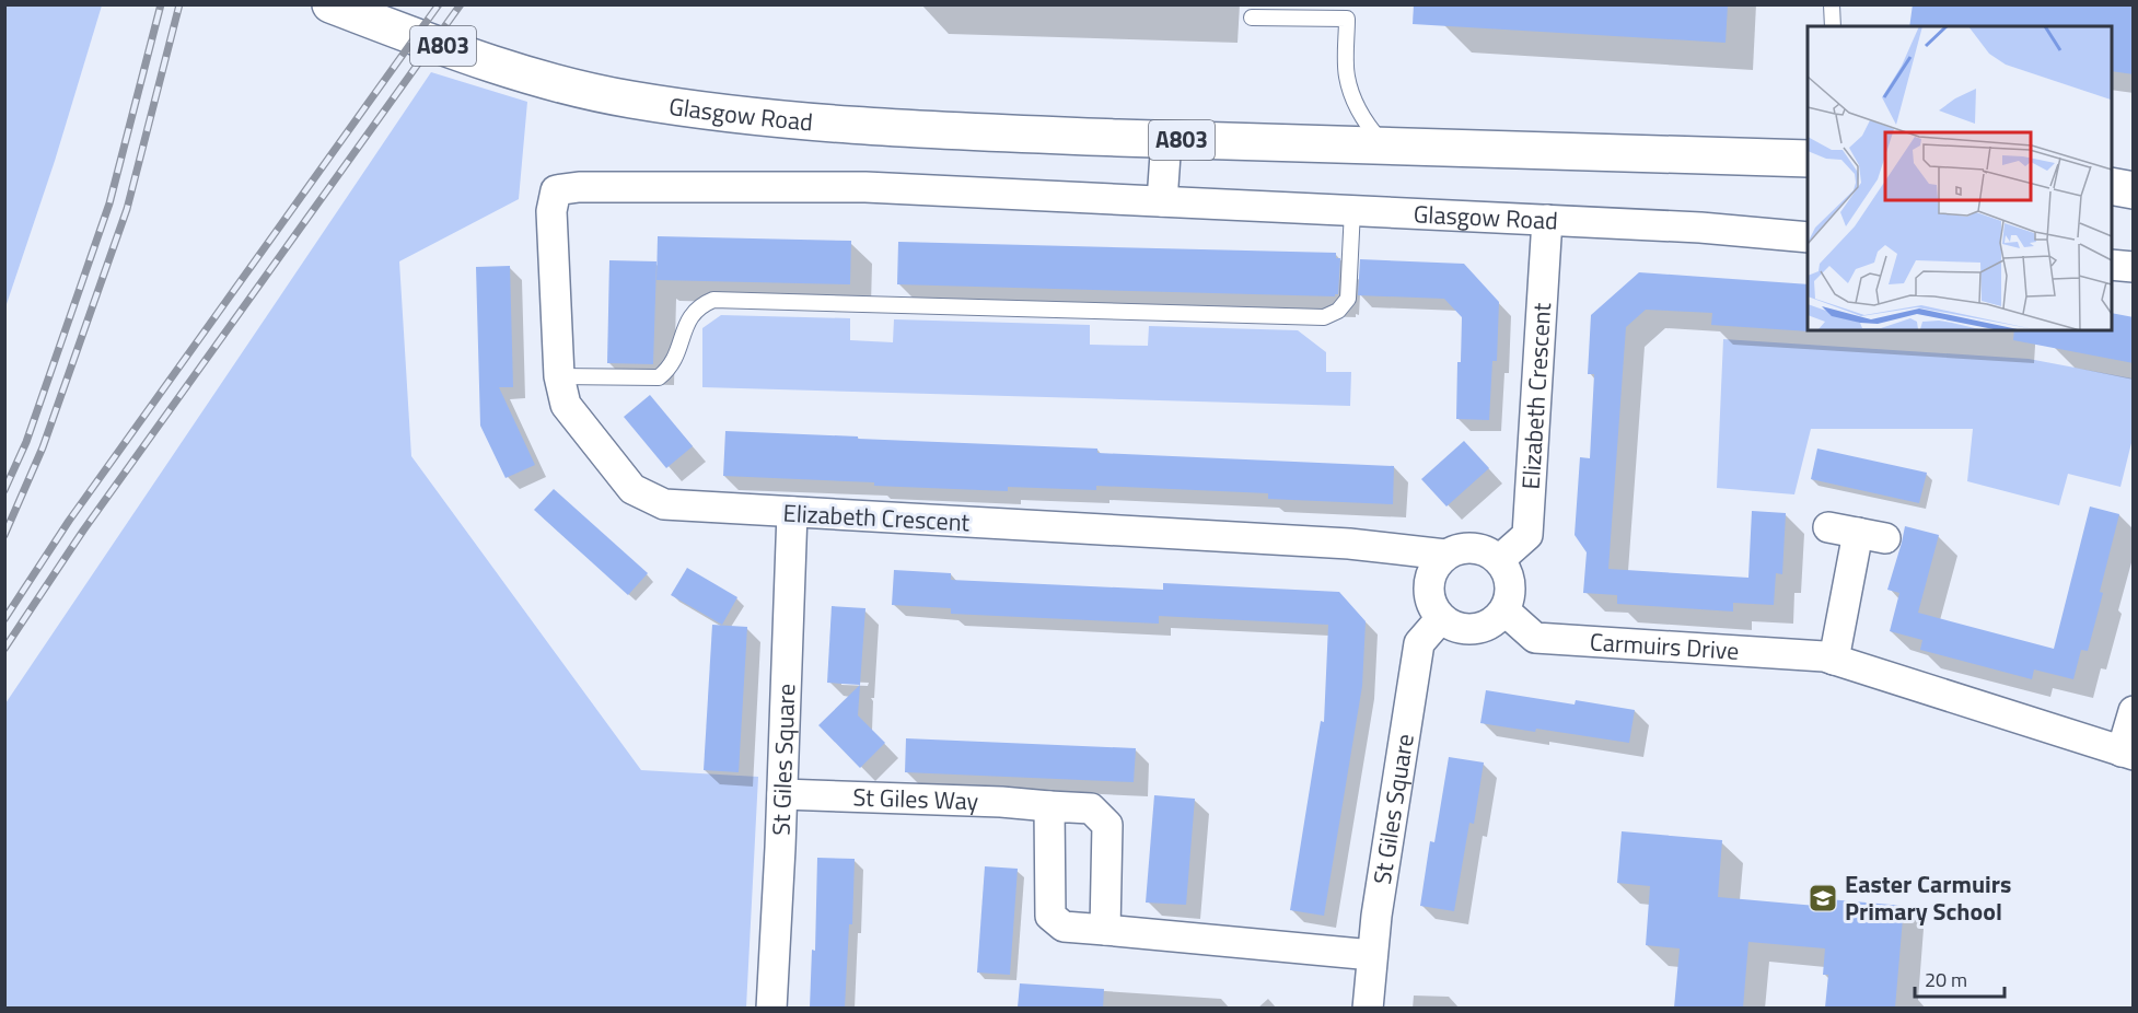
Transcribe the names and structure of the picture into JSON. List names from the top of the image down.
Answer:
{
  "streets": {
    "main road": ["A803", "Glasgow Road"],
    "street": [
      "Elizabeth Crescent",
      "Carmuirs Drive",
      "St Giles Square",
      "St Giles Way"
    ]
  },
  "crossings": [
    ["Glasgow Road", "Elizabeth Crescent"],
    ["Elizabeth Crescent", "Carmuirs Drive"],
    ["Elizabeth Crescent", "St Giles Square"],
    ["Carmuirs Drive", "St Giles Square"],
    ["St Giles Square", "St Giles Way"]
  ],
  "places": {
    "school or university": ["Easter Carmuirs Primary School"]
  },
  "scale_bar": "20 m"
}
